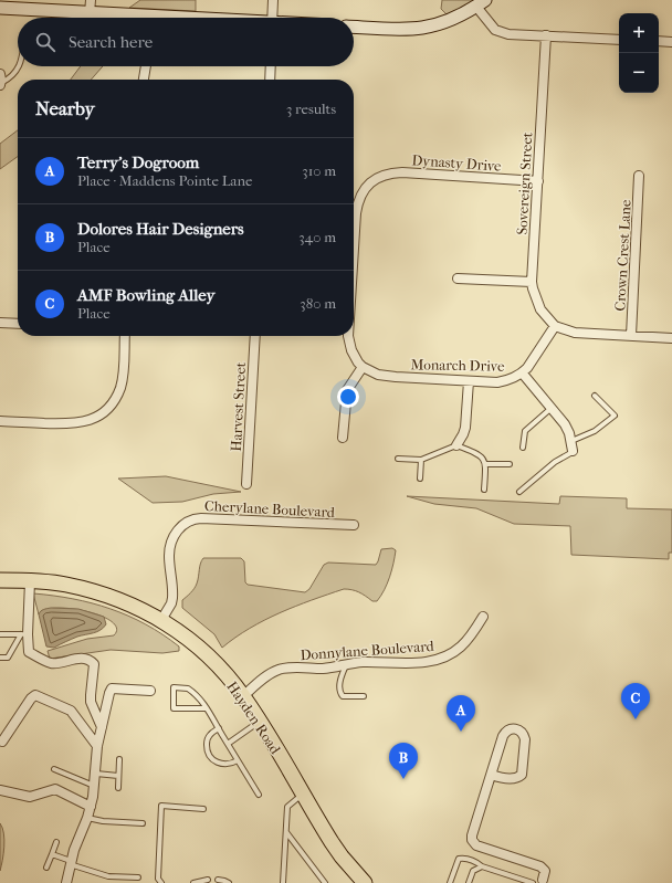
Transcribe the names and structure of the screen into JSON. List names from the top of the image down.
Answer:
{
  "streets": {
    "main road": ["Hayden Road"],
    "street": [
      "Dynasty Drive",
      "Sovereign Street",
      "Crown Crest Lane",
      "Monarch Drive",
      "Harvest Street",
      "Cherylane Boulevard",
      "Donnylane Boulevard"
    ]
  },
  "crossings": [
    ["Dynasty Drive", "Sovereign Street"],
    ["Dynasty Drive", "Monarch Drive"],
    ["Sovereign Street", "Monarch Drive"],
    ["Cherylane Boulevard", "Hayden Road"],
    ["Donnylane Boulevard", "Hayden Road"]
  ],
  "page": {
    "map_buttons": ["+", "−"],
    "search": "Search here",
    "heading": ["Nearby", "3 results"],
    "list": [
      {
        "mark": "A",
        "name": "Terry's Dogroom",
        "note": "Place · Maddens Pointe Lane",
        "value": "310 m"
      },
      {
        "mark": "B",
        "name": "Dolores Hair Designers",
        "note": "Place",
        "value": "340 m"
      },
      {
        "mark": "C",
        "name": "AMF Bowling Alley",
        "note": "Place",
        "value": "380 m"
      }
    ],
    "pins": ["C", "A", "B"]
  }
}
